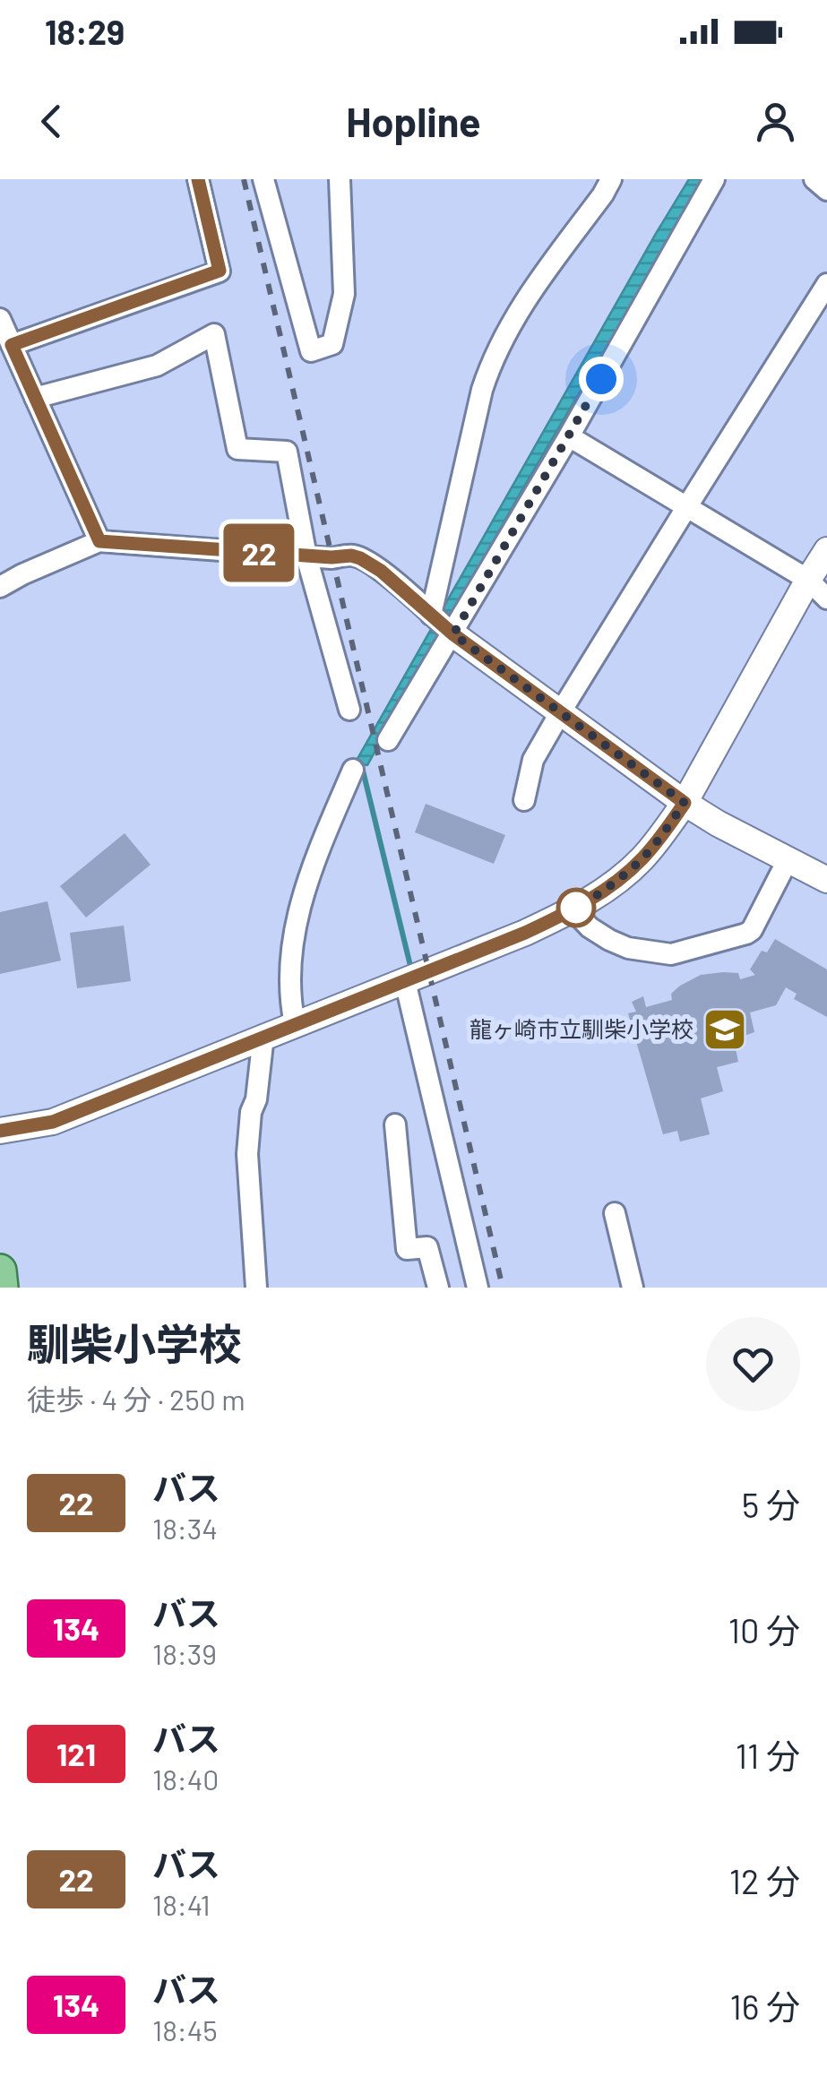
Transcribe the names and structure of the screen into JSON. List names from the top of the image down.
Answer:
{
  "places": {
    "school or university": ["龍ヶ崎市立馴柴小学校"]
  },
  "lines": ["bus line 22"],
  "page": {
    "status": "18:29",
    "header": "Hopline",
    "on_map": "22",
    "heading": ["馴柴小学校", "徒歩 · 4 分 · 250 m"],
    "list": [
      {
        "mark": "22",
        "name": "バス",
        "note": "18:34",
        "value": "5 分"
      },
      {
        "mark": "134",
        "name": "バス",
        "note": "18:39",
        "value": "10 分"
      },
      {
        "mark": "121",
        "name": "バス",
        "note": "18:40",
        "value": "11 分"
      },
      {
        "mark": "22",
        "name": "バス",
        "note": "18:41",
        "value": "12 分"
      },
      {
        "mark": "134",
        "name": "バス",
        "note": "18:45",
        "value": "16 分"
      }
    ]
  }
}
